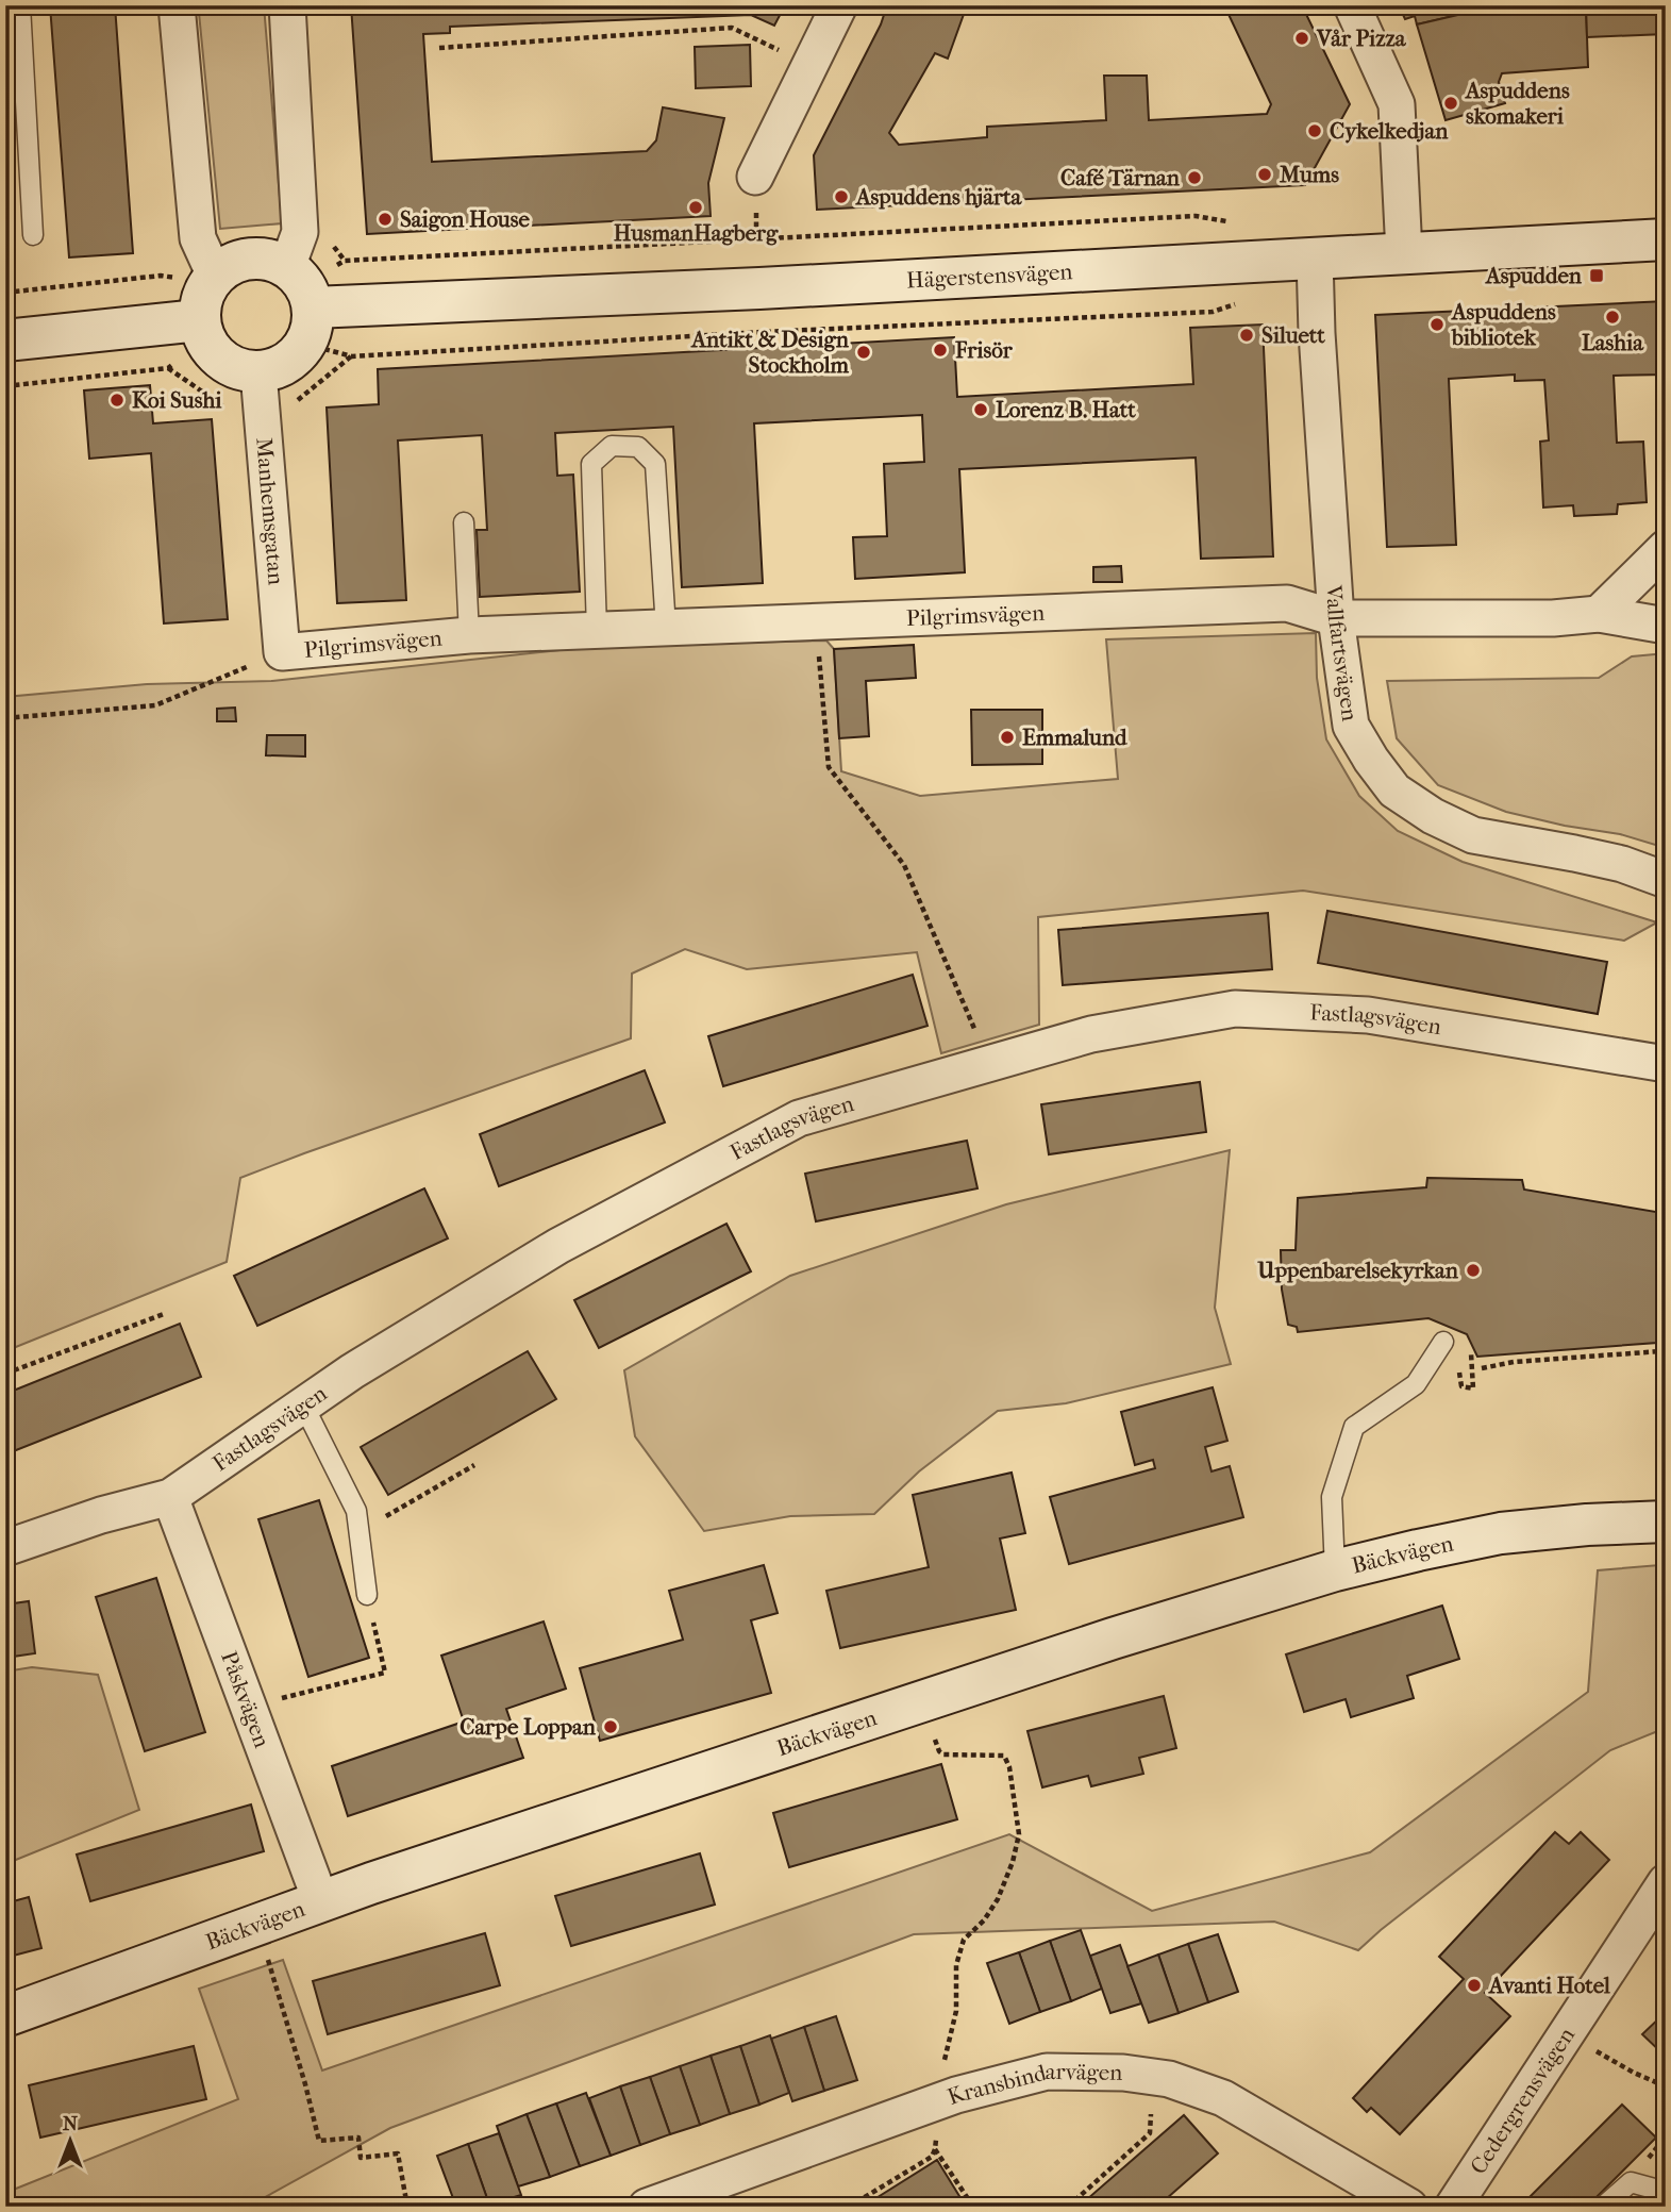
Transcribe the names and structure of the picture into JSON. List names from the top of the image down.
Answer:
{
  "streets": {
    "street": [
      "Hägerstensvägen",
      "Manhemsgatan",
      "Pilgrimsvägen",
      "Vallfartsvägen",
      "Fastlagsvägen",
      "Bäckvägen",
      "Påskvägen",
      "Kransbindarvägen",
      "Cedergrensvägen"
    ]
  },
  "crossings": [
    ["Hägerstensvägen", "Manhemsgatan"],
    ["Hägerstensvägen", "Vallfartsvägen"],
    ["Manhemsgatan", "Pilgrimsvägen"],
    ["Pilgrimsvägen", "Vallfartsvägen"],
    ["Fastlagsvägen", "Påskvägen"],
    ["Bäckvägen", "Påskvägen"]
  ],
  "places": {
    "other": [
      "Vår Pizza",
      "Aspuddens skomakeri",
      "Cykelkedjan",
      "Mums",
      "Café Tärnan",
      "Aspuddens hjärta",
      "HusmanHagberg",
      "Saigon House",
      "Lashia",
      "Aspuddens bibliotek",
      "Siluett",
      "Frisör",
      "Antikt & Design Stockholm",
      "Koi Sushi",
      "Lorenz B. Hatt",
      "Emmalund",
      "Uppenbarelsekyrkan",
      "Carpe Loppan",
      "Avanti Hotel"
    ],
    "transit": ["Aspudden"]
  },
  "north": "top"
}
